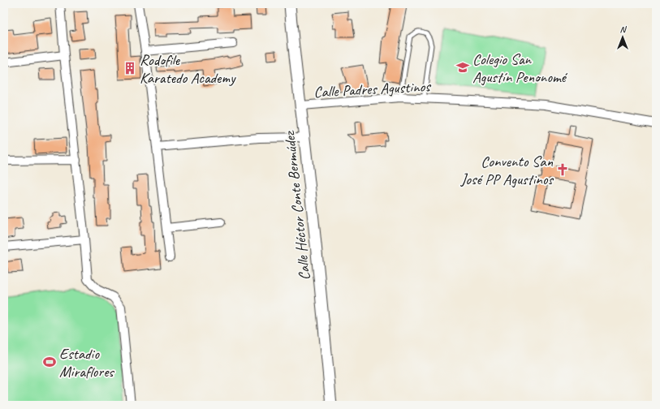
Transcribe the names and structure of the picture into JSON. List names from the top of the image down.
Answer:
{
  "streets": {
    "street": ["Calle Padres Agustinos", "Calle Héctor Conte Bermúdez"]
  },
  "crossings": [
    ["Calle Padres Agustinos", "Calle Héctor Conte Bermúdez"]
  ],
  "places": {
    "school or university": ["Colegio San Agustín Penonomé"],
    "building": ["Rodofile Karatedo Academy"],
    "church": ["Convento San José PP Agustinos"],
    "sports": ["Estadio Miraflores"]
  },
  "north": "top"
}
